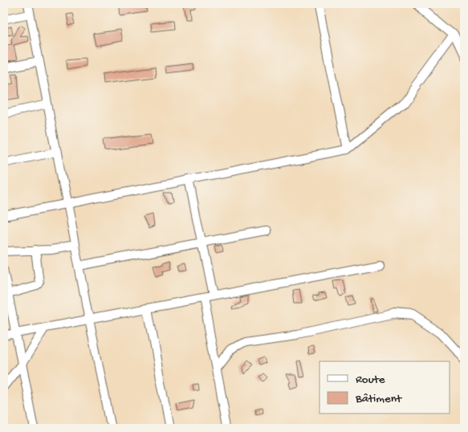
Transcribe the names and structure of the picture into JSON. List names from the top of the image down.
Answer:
{
  "legend": ["Route", "Bâtiment"]
}
